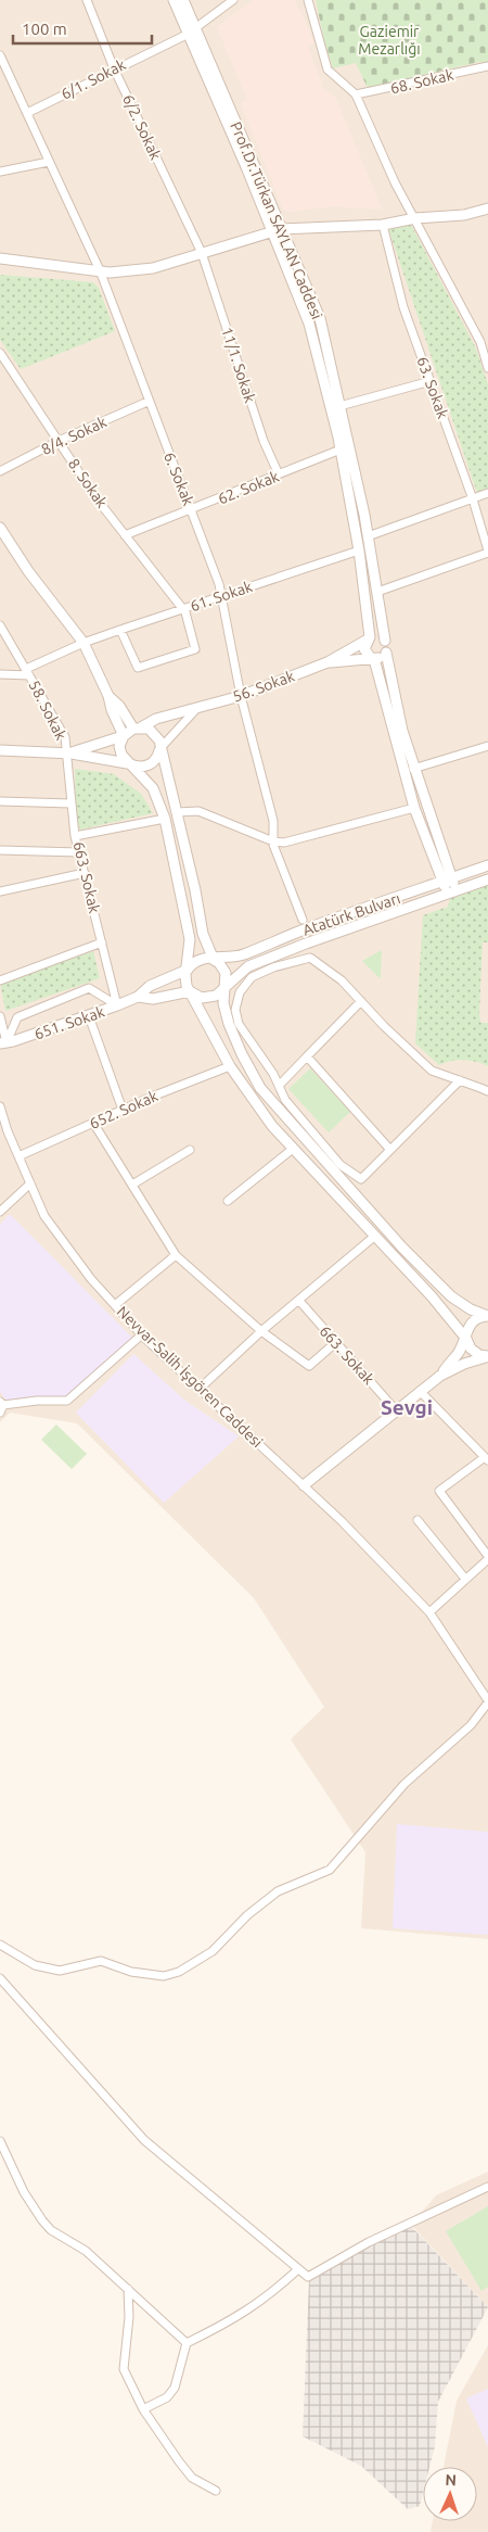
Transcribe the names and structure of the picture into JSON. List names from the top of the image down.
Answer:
{
  "streets": {
    "street": [
      "6/1. Sokak",
      "68. Sokak",
      "6/2. Sokak",
      "Prof.Dr.Türkan SAYLAN Caddesi",
      "11/1. Sokak",
      "63. Sokak",
      "8/4. Sokak",
      "6. Sokak",
      "8. Sokak",
      "62. Sokak",
      "61. Sokak",
      "56. Sokak",
      "58. Sokak",
      "663. Sokak",
      "Atatürk Bulvarı",
      "651. Sokak",
      "652. Sokak",
      "Nevvar-Salih İşgören Caddesi"
    ]
  },
  "crossings": [
    ["6/1. Sokak", "6/2. Sokak"],
    ["6/1. Sokak", "Prof.Dr.Türkan SAYLAN Caddesi"],
    ["6/1. Sokak", "6. Sokak"],
    ["6/2. Sokak", "11/1. Sokak"],
    ["Prof.Dr.Türkan SAYLAN Caddesi", "62. Sokak"],
    ["Prof.Dr.Türkan SAYLAN Caddesi", "61. Sokak"],
    ["11/1. Sokak", "62. Sokak"],
    ["8/4. Sokak", "6. Sokak"],
    ["8/4. Sokak", "8. Sokak"],
    ["6. Sokak", "62. Sokak"],
    ["6. Sokak", "61. Sokak"],
    ["6. Sokak", "56. Sokak"],
    ["8. Sokak", "62. Sokak"],
    ["8. Sokak", "61. Sokak"],
    ["61. Sokak", "58. Sokak"],
    ["58. Sokak", "663. Sokak"],
    ["663. Sokak", "651. Sokak"],
    ["Atatürk Bulvarı", "651. Sokak"],
    ["652. Sokak", "Nevvar-Salih İşgören Caddesi"]
  ],
  "districts": ["Sevgi"],
  "parks": ["Gaziemir Mezarlığı"],
  "scale_bar": "100 m",
  "north": "top"
}
